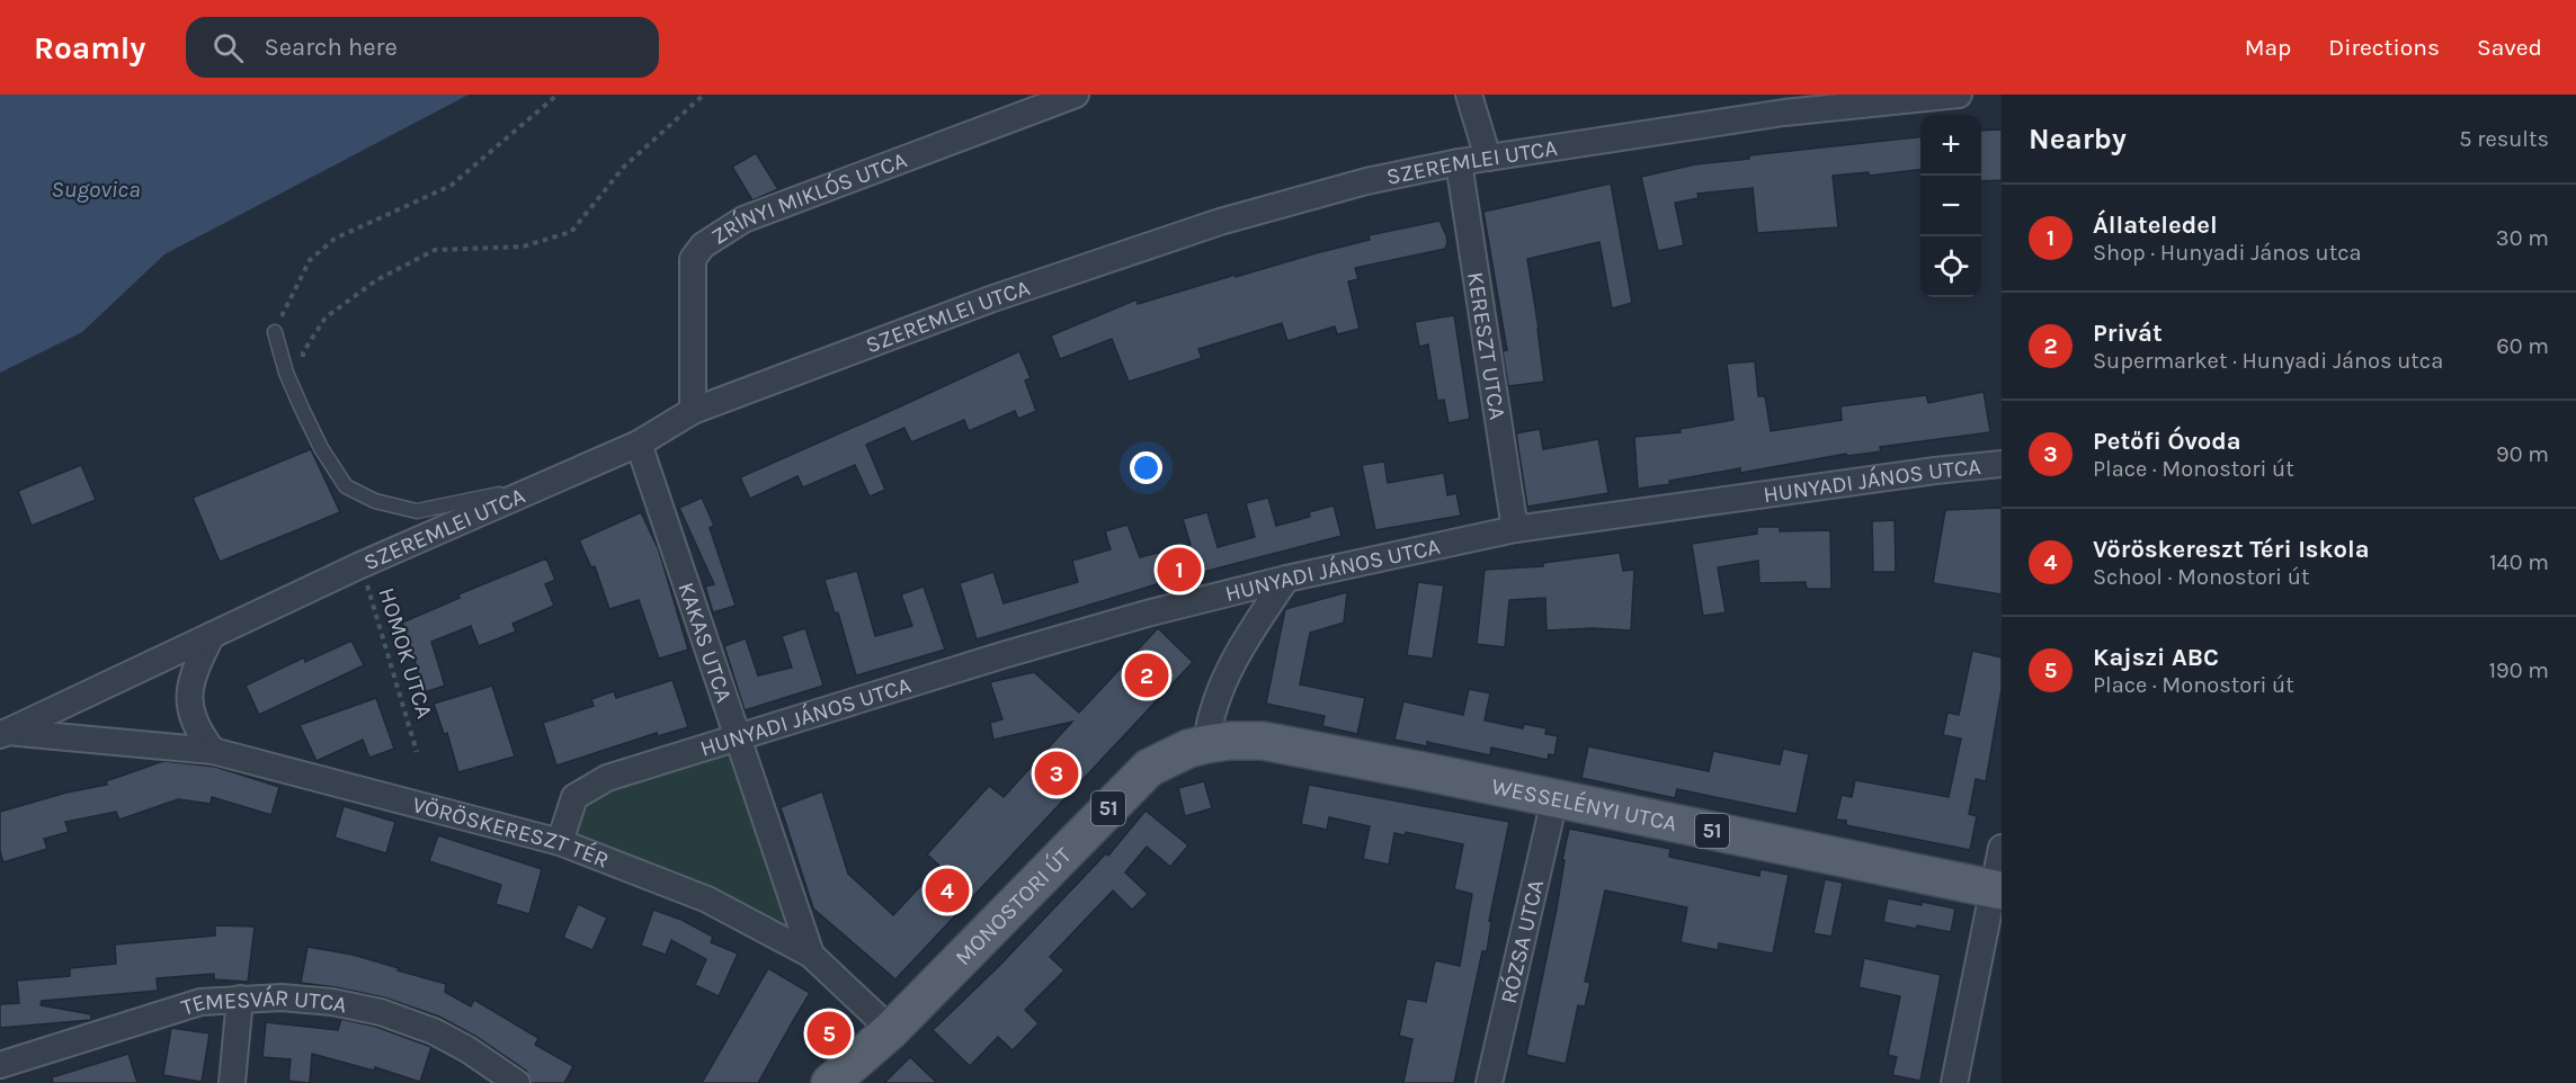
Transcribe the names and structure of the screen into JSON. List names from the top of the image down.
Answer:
{
  "streets": {
    "main road": ["WESSELÉNYI UTCA", "51", "MONOSTORI ÚT"],
    "street": [
      "SZEREMLEI UTCA",
      "ZRÍNYI MIKLÓS UTCA",
      "KERESZT UTCA",
      "HUNYADI JÁNOS UTCA",
      "KAKAS UTCA",
      "VÖRÖSKERESZT TÉR",
      "RÓZSA UTCA",
      "TEMESVÁR UTCA"
    ],
    "path": ["HOMOK UTCA"]
  },
  "crossings": [
    ["SZEREMLEI UTCA", "ZRÍNYI MIKLÓS UTCA"],
    ["SZEREMLEI UTCA", "KERESZT UTCA"],
    ["SZEREMLEI UTCA", "KAKAS UTCA"],
    ["SZEREMLEI UTCA", "HOMOK UTCA"],
    ["SZEREMLEI UTCA", "VÖRÖSKERESZT TÉR"],
    ["KERESZT UTCA", "HUNYADI JÁNOS UTCA"],
    ["HUNYADI JÁNOS UTCA", "KAKAS UTCA"],
    ["HUNYADI JÁNOS UTCA", "VÖRÖSKERESZT TÉR"],
    ["KAKAS UTCA", "VÖRÖSKERESZT TÉR"],
    ["WESSELÉNYI UTCA", "MONOSTORI ÚT"],
    ["WESSELÉNYI UTCA", "RÓZSA UTCA"],
    ["VÖRÖSKERESZT TÉR", "MONOSTORI ÚT"]
  ],
  "water": ["Sugovica"],
  "page": {
    "header": "Roamly",
    "search": "Search here",
    "nav": ["Map", "Directions", "Saved"],
    "heading": ["Nearby", "5 results"],
    "map_buttons": ["+", "−"],
    "list": [
      {
        "mark": "1",
        "name": "Állateledel",
        "note": "Shop · Hunyadi János utca",
        "value": "30 m"
      },
      {
        "mark": "2",
        "name": "Privát",
        "note": "Supermarket · Hunyadi János utca",
        "value": "60 m"
      },
      {
        "mark": "3",
        "name": "Petőfi Óvoda",
        "note": "Place · Monostori út",
        "value": "90 m"
      },
      {
        "mark": "4",
        "name": "Vöröskereszt Téri Iskola",
        "note": "School · Monostori út",
        "value": "140 m"
      },
      {
        "mark": "5",
        "name": "Kajszi ABC",
        "note": "Place · Monostori út",
        "value": "190 m"
      }
    ],
    "pins": [
      "1",
      "2",
      "3",
      "4",
      "5"
    ]
  }
}
